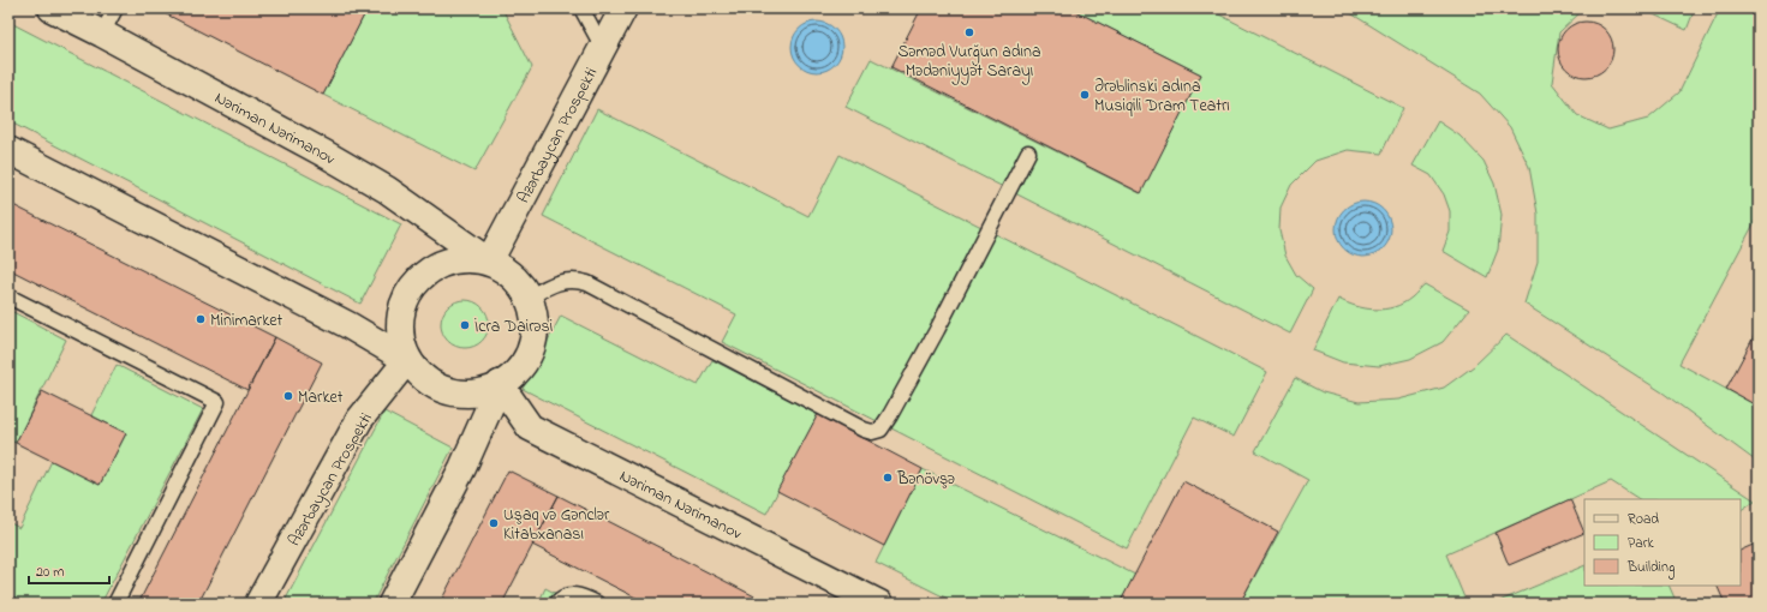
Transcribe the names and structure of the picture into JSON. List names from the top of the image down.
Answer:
{
  "streets": {
    "main road": ["Nəriman Nərimanov", "Azərbaycan Prospekti"]
  },
  "crossings": [
    ["Nəriman Nərimanov", "Azərbaycan Prospekti"]
  ],
  "places": [
    "Səməd Vurğun adına Mədəniyyət Sarayı",
    "Ərəblinski adına Musiqili Dram Teatrı",
    "Minimarket",
    "İcra Dairəsi",
    "Market",
    "Bənövşə",
    "Uşaq və Gənclər Kitabxanası"
  ],
  "legend": ["Road", "Park", "Building"],
  "scale_bar": "20 m"
}
